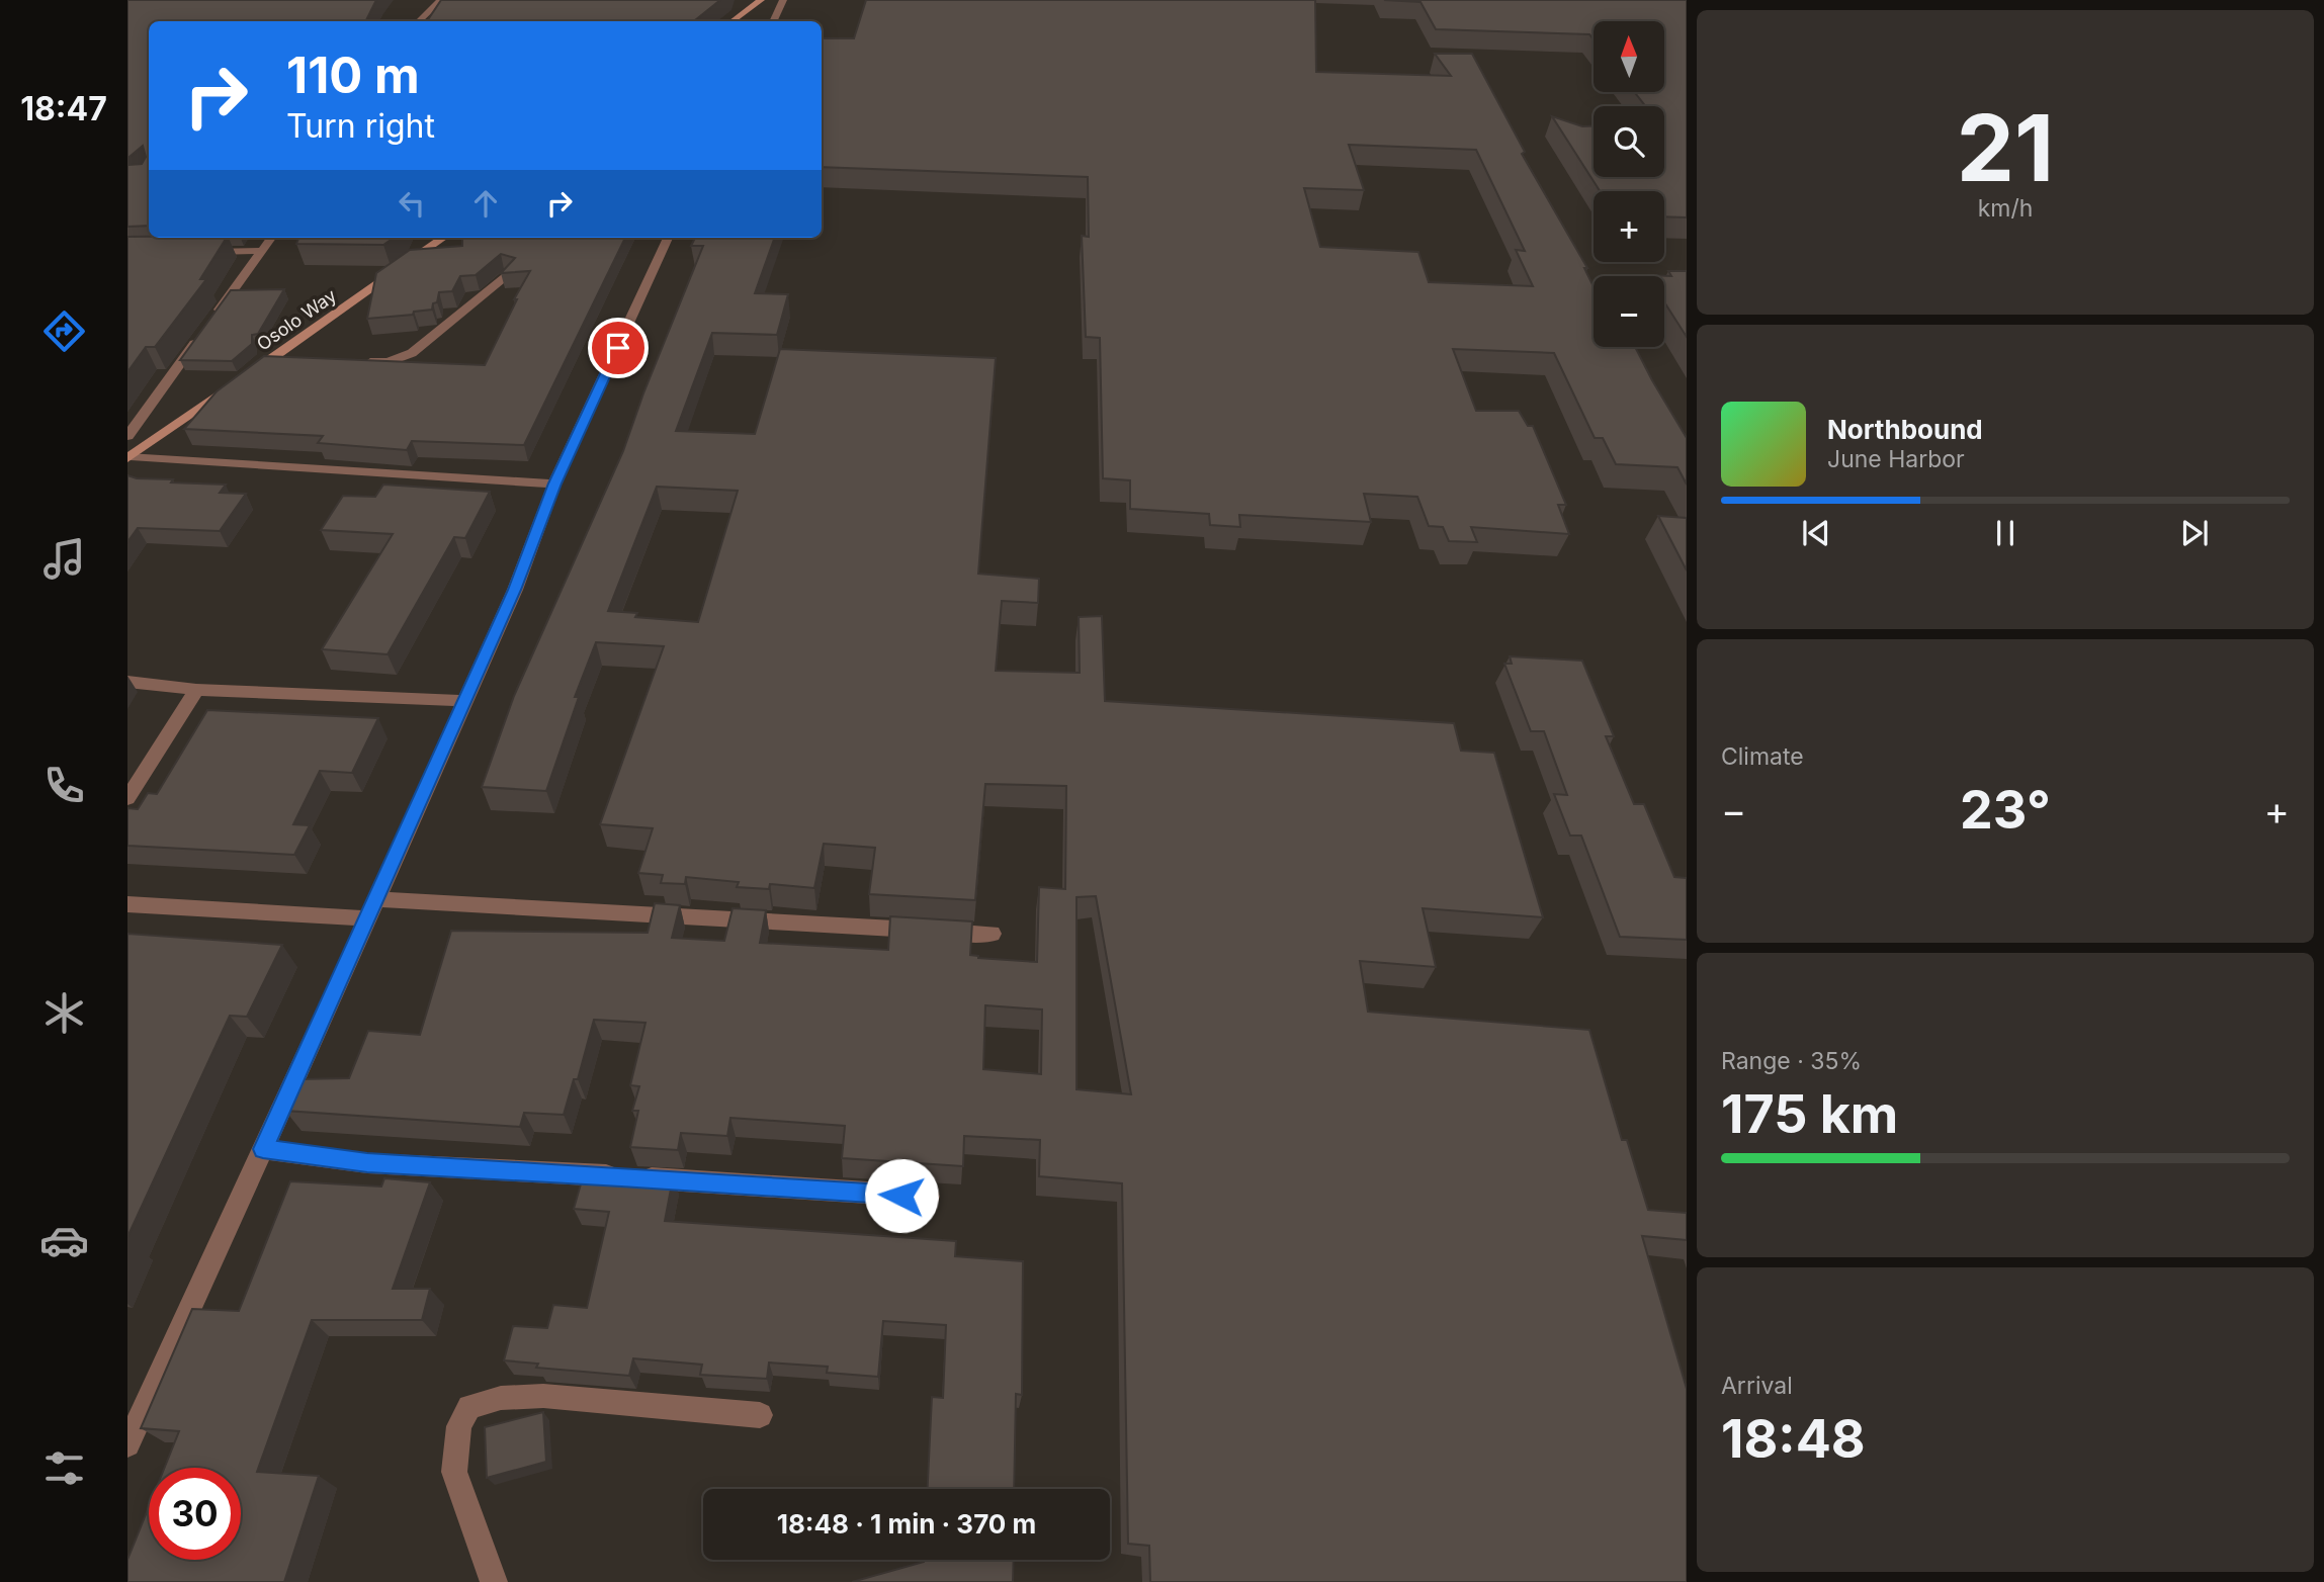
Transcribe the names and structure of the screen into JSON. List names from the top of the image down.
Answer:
{
  "streets": {
    "main road": ["Osolo Way"]
  },
  "north": "top",
  "page": {
    "tabs": "18:47",
    "tile": [
      ["21", "km/h"],
      "Climate",
      ["Range · 35%", "175 km"],
      ["Arrival", "18:48"]
    ],
    "map_buttons": ["+", "−"],
    "turn": ["110 m", "Turn right"],
    "song": ["Northbound", "June Harbor"],
    "heat": ["−", "23°", "+"],
    "limit": "30",
    "trip": "18:48 · 1 min · 370 m"
  }
}
